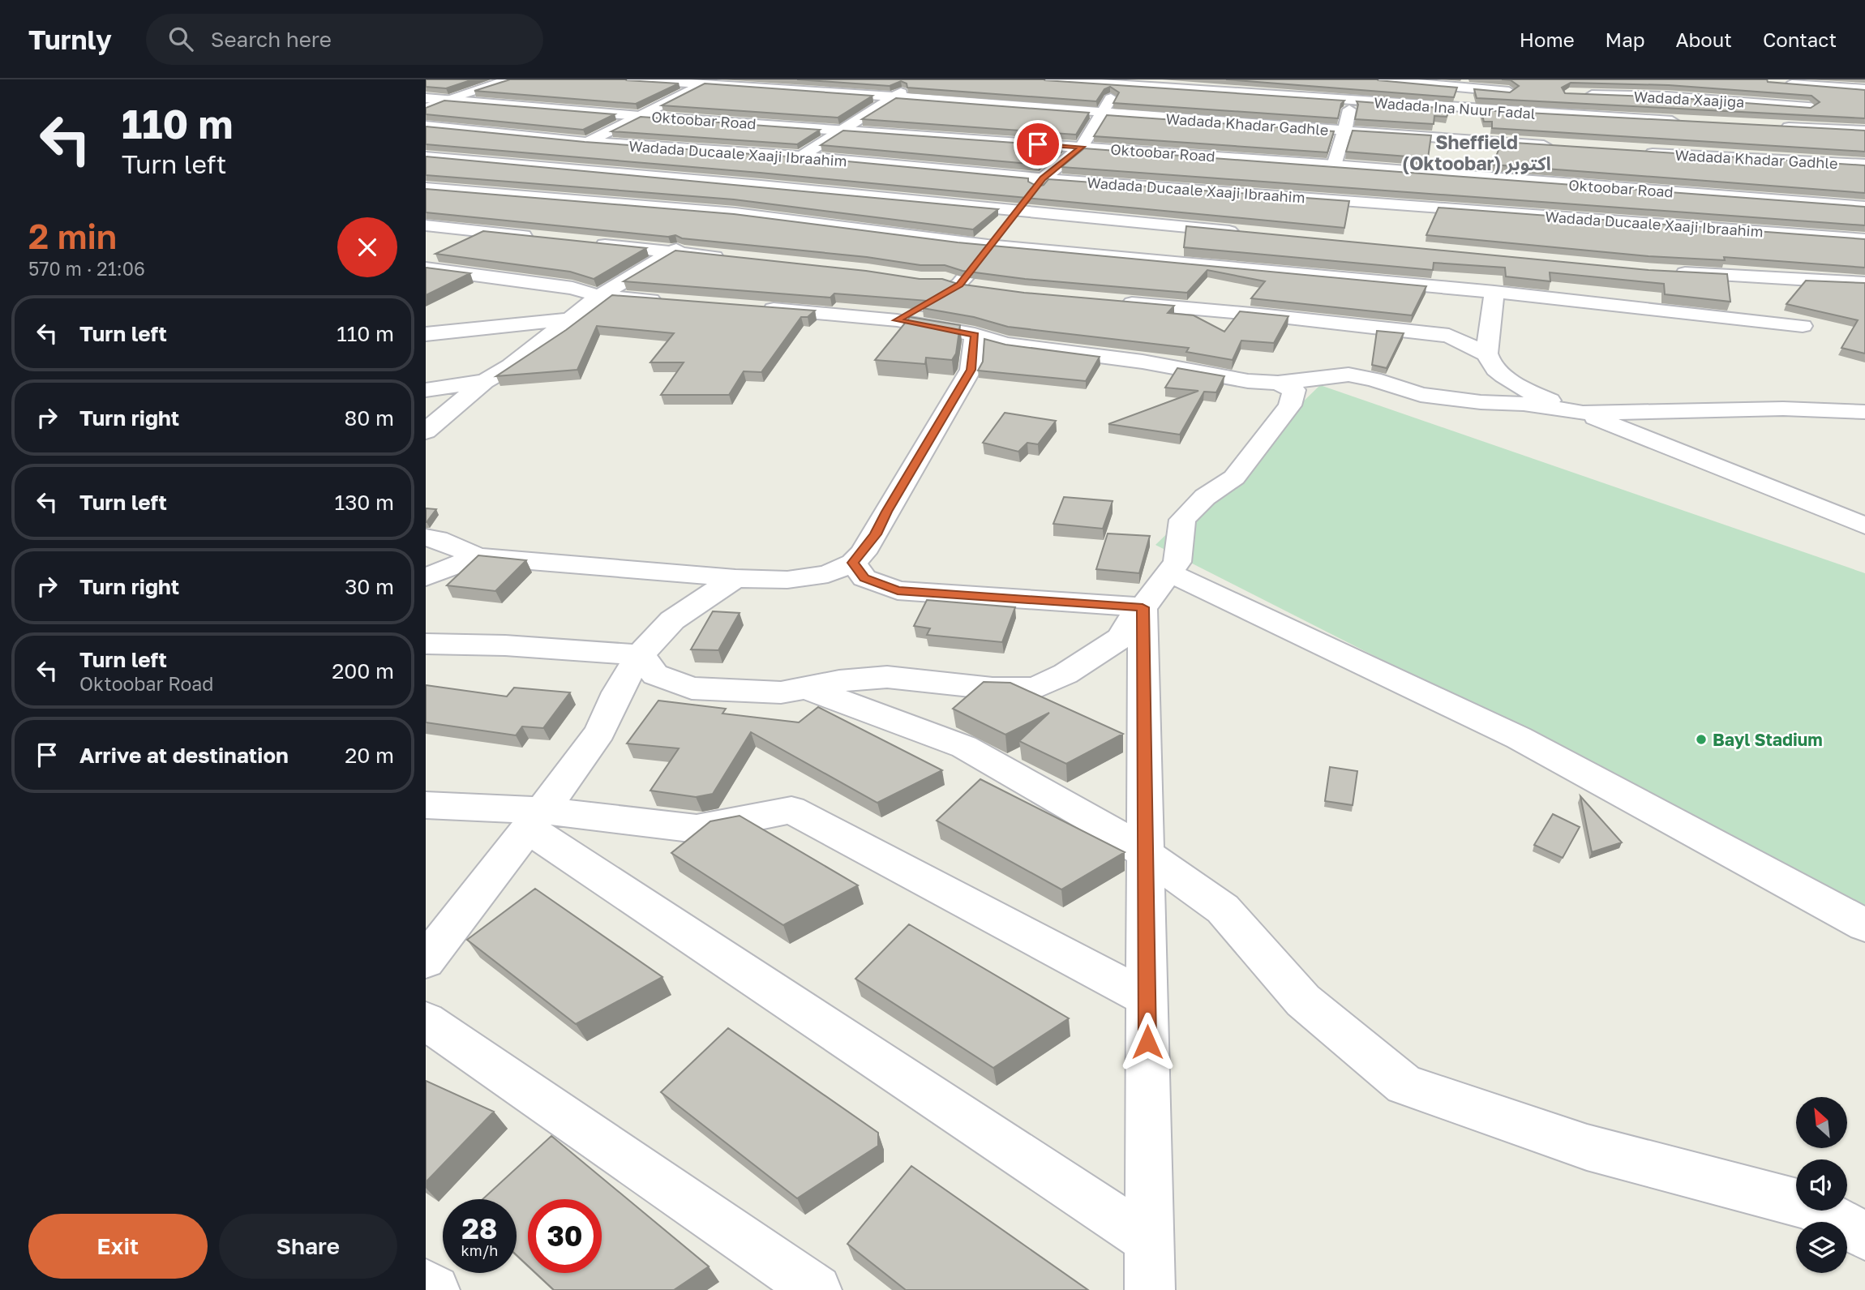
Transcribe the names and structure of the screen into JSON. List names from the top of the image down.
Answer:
{
  "streets": {
    "street": [
      "Wadada Xaajiga",
      "Wadada Ina Nuur Fadal",
      "Oktoobar Road",
      "Wadada Khadar Gadhle",
      "Wadada Ducaale Xaaji Ibraahim"
    ]
  },
  "districts": ["Sheffield (Oktoobar) اكتوبر"],
  "places": ["Bayl Stadium"],
  "north": "top left",
  "page": {
    "header": "Turnly",
    "search": "Search here",
    "nav": [
      "Home",
      "Map",
      "About",
      "Contact"
    ],
    "turn": ["110 m", "Turn left"],
    "heading": ["2 min", "570 m · 21:06"],
    "list": [
      {
        "name": "Turn left",
        "value": "110 m"
      },
      {
        "name": "Turn right",
        "value": "80 m"
      },
      {
        "name": "Turn left",
        "value": "130 m"
      },
      {
        "name": "Turn right",
        "value": "30 m"
      },
      {
        "name": "Turn left",
        "note": "Oktoobar Road",
        "value": "200 m"
      },
      {
        "name": "Arrive at destination",
        "value": "20 m"
      }
    ],
    "speed": "28 km/h",
    "limit": "30",
    "buttons": ["Exit", "Share"]
  }
}
